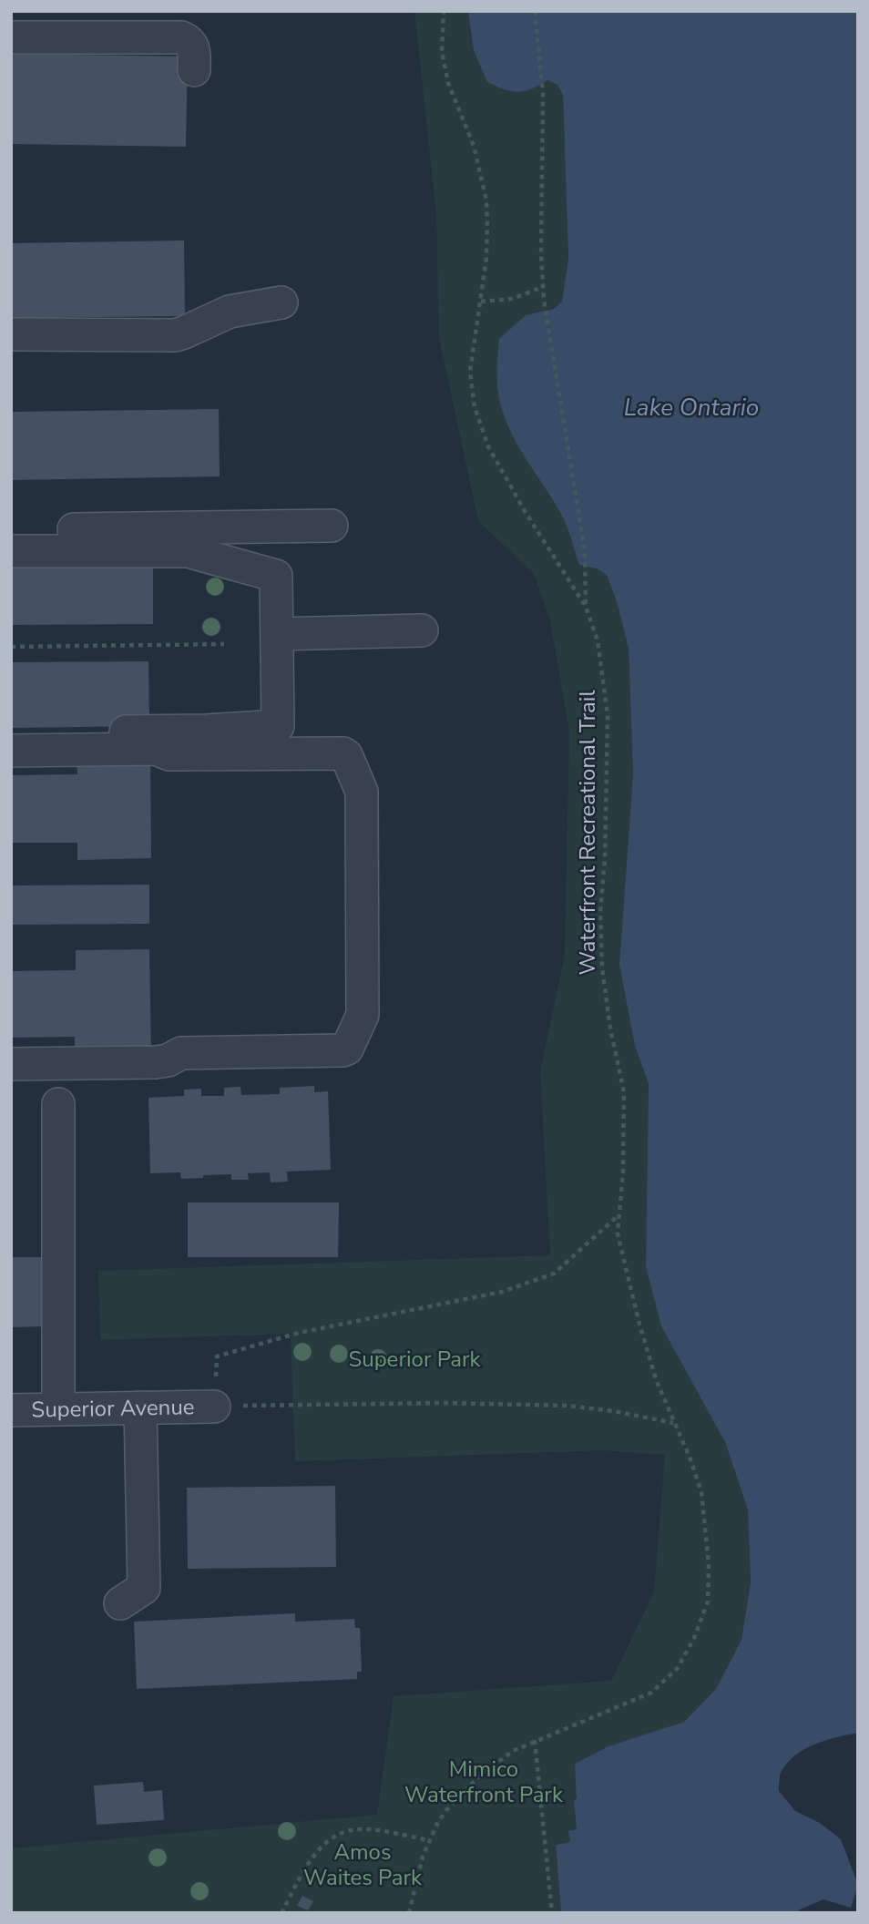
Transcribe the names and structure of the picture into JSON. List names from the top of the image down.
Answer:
{
  "streets": {
    "street": ["Superior Avenue"],
    "path": ["Waterfront Recreational Trail"]
  },
  "water": ["Lake Ontario"],
  "parks": ["Superior Park", "Mimico Waterfront Park", "Amos Waites Park"]
}
